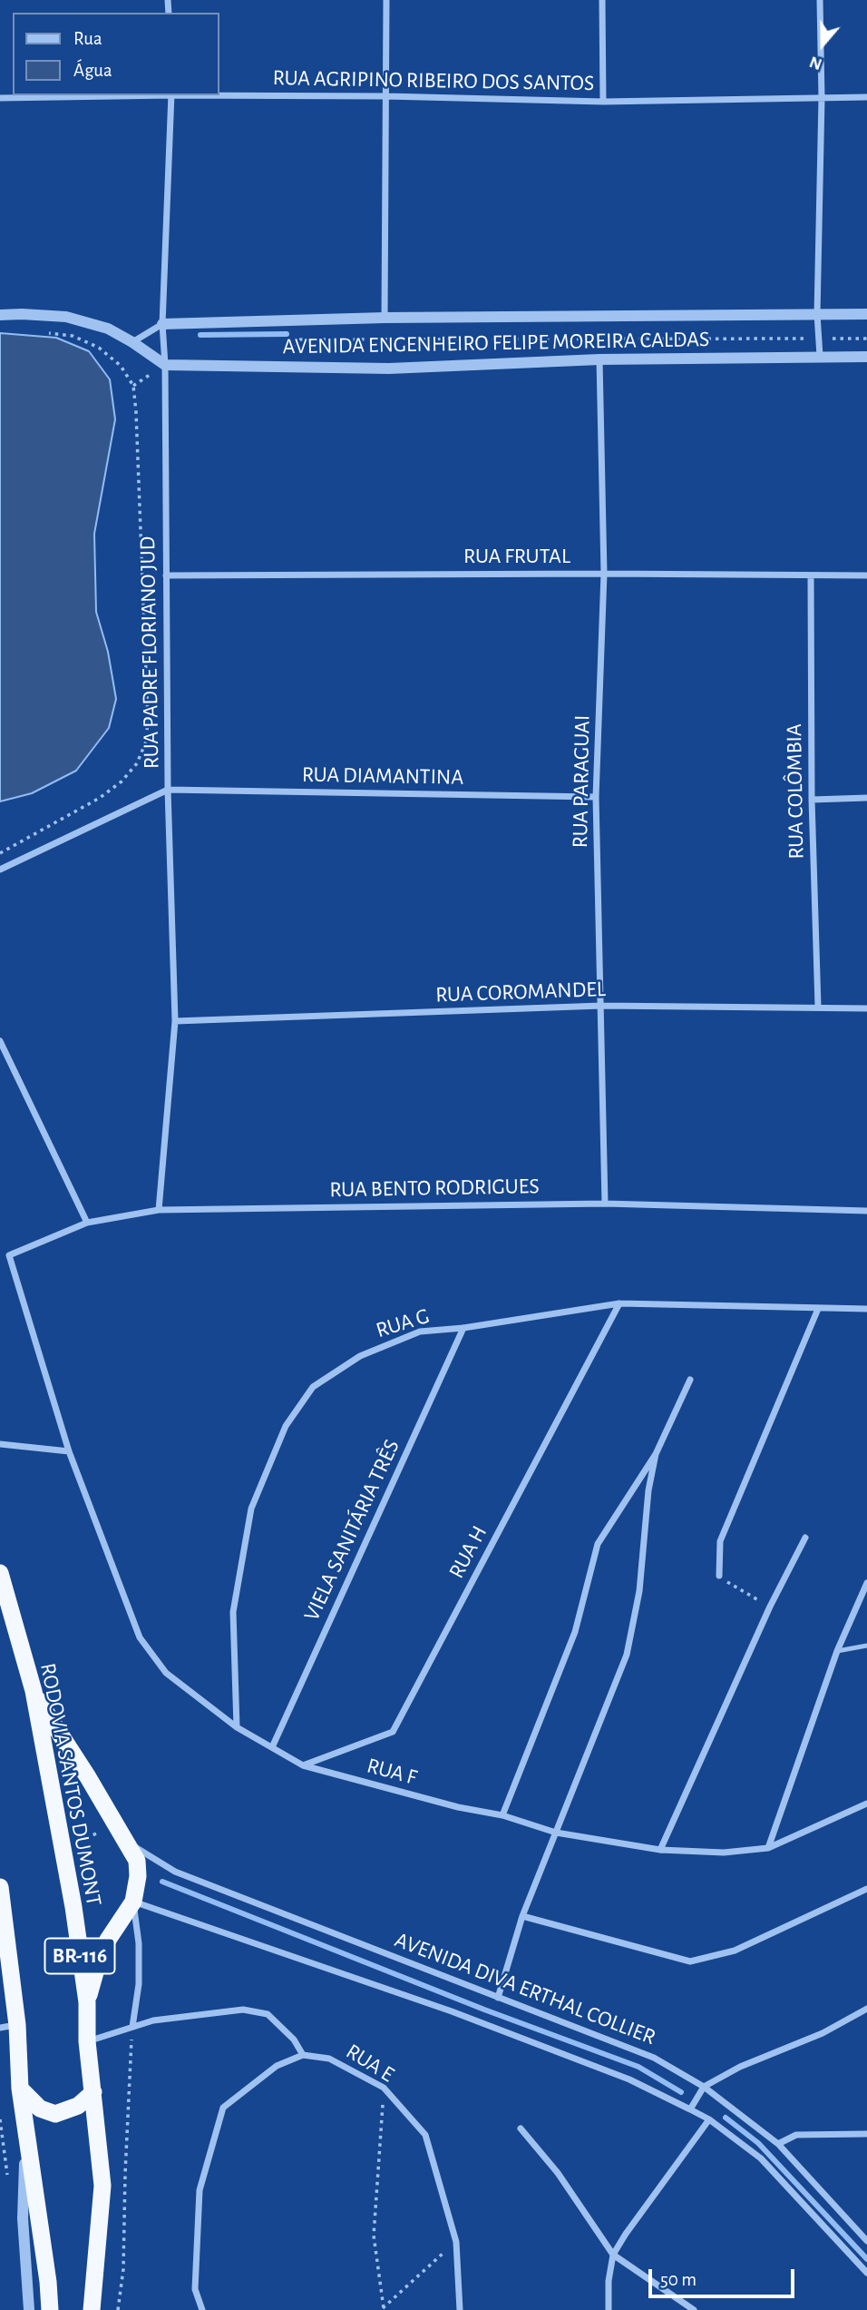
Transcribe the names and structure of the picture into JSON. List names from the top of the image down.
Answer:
{
  "streets": {
    "highway": ["RODOVIA SANTOS DUMONT", "BR-116"],
    "street": [
      "RUA AGRIPINO RIBEIRO DOS SANTOS",
      "AVENIDA ENGENHEIRO FELIPE MOREIRA CALDAS",
      "RUA FRUTAL",
      "RUA PADRE FLORIANO JUD",
      "RUA DIAMANTINA",
      "RUA PARAGUAI",
      "RUA COLÔMBIA",
      "RUA COROMANDEL",
      "RUA BENTO RODRIGUES",
      "RUA G",
      "VIELA SANITÁRIA TRÊS",
      "RUA H",
      "RUA F",
      "AVENIDA DIVA ERTHAL COLLIER",
      "RUA E"
    ]
  },
  "crossings": [
    ["AVENIDA ENGENHEIRO FELIPE MOREIRA CALDAS", "RUA PADRE FLORIANO JUD"],
    ["AVENIDA ENGENHEIRO FELIPE MOREIRA CALDAS", "RUA PARAGUAI"],
    ["RUA FRUTAL", "RUA PADRE FLORIANO JUD"],
    ["RUA FRUTAL", "RUA PARAGUAI"],
    ["RUA FRUTAL", "RUA COLÔMBIA"],
    ["RUA PADRE FLORIANO JUD", "RUA DIAMANTINA"],
    ["RUA PADRE FLORIANO JUD", "RUA COROMANDEL"],
    ["RUA PADRE FLORIANO JUD", "RUA BENTO RODRIGUES"],
    ["RUA DIAMANTINA", "RUA PARAGUAI"],
    ["RUA PARAGUAI", "RUA COROMANDEL"],
    ["RUA PARAGUAI", "RUA BENTO RODRIGUES"],
    ["RUA COLÔMBIA", "RUA COROMANDEL"],
    ["RUA BENTO RODRIGUES", "RUA F"],
    ["RUA G", "VIELA SANITÁRIA TRÊS"],
    ["RUA G", "RUA H"],
    ["RUA G", "RUA F"],
    ["VIELA SANITÁRIA TRÊS", "RUA F"],
    ["RUA H", "RUA F"]
  ],
  "legend": ["Rua", "Água"],
  "scale_bar": "50 m",
  "north": "bottom"
}
